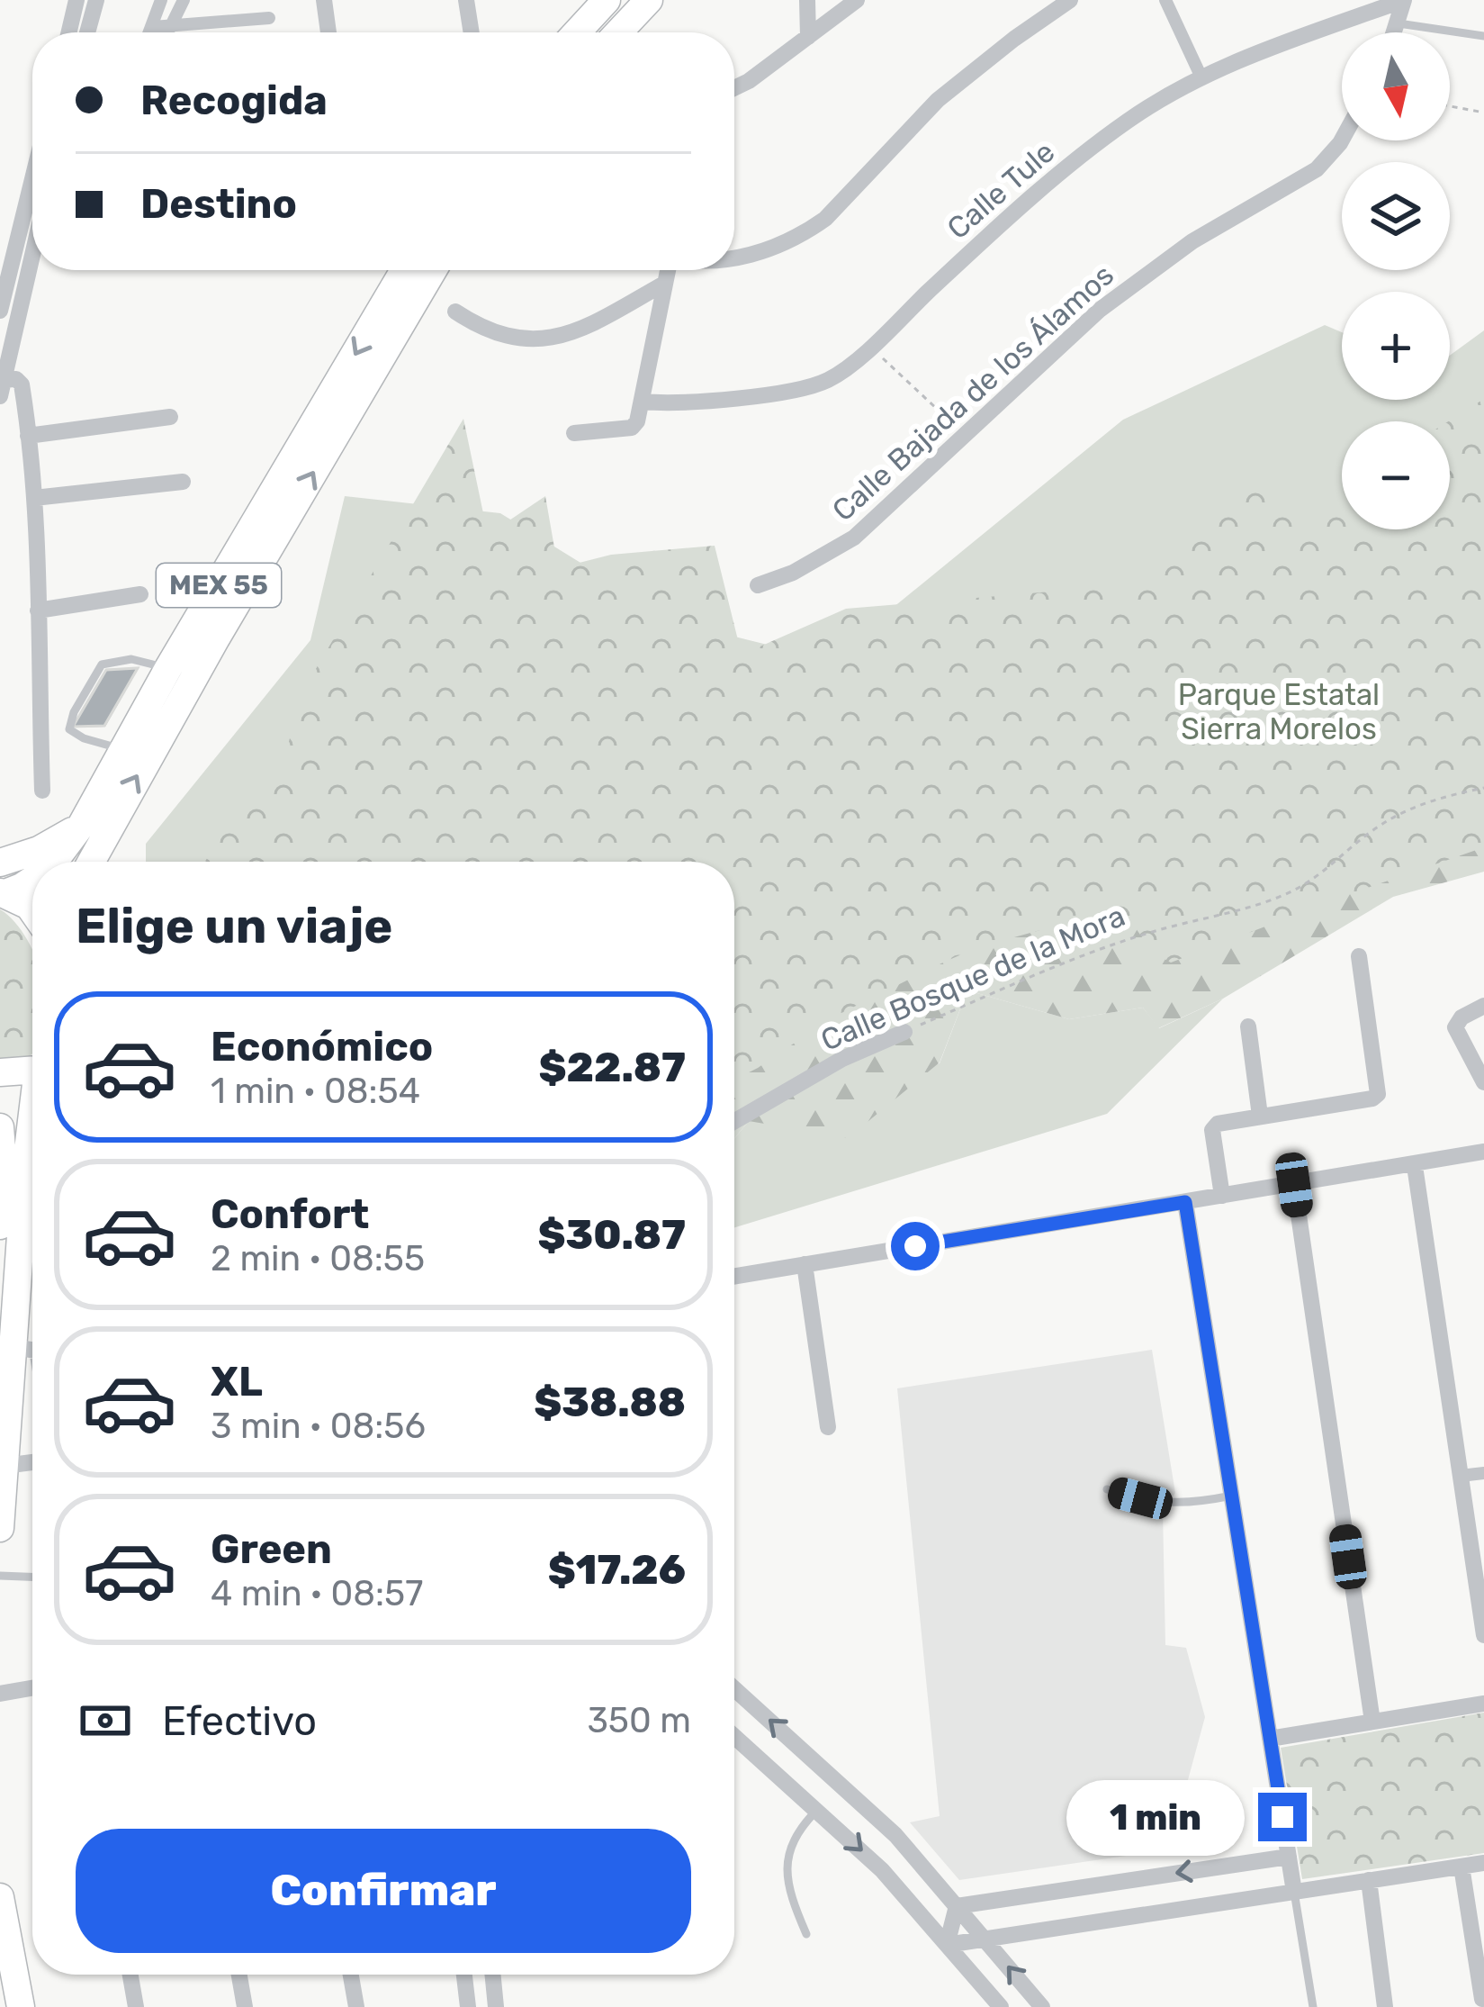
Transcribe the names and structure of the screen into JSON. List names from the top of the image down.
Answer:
{
  "streets": {
    "highway": ["MEX 55"],
    "street": ["Calle Tule", "Calle Bajada de los Álamos", "Calle Bosque de la Mora"]
  },
  "parks": ["Parque Estatal Sierra Morelos"],
  "north": "bottom",
  "page": {
    "map_buttons": ["+", "−"],
    "banner": ["Recogida", "Destino"],
    "heading": "Elige un viaje",
    "list": [
      {
        "name": "Económico",
        "note": "1 min · 08:54",
        "value": "$22.87"
      },
      {
        "name": "Confort",
        "note": "2 min · 08:55",
        "value": "$30.87"
      },
      {
        "name": "XL",
        "note": "3 min · 08:56",
        "value": "$38.88"
      },
      {
        "name": "Green",
        "note": "4 min · 08:57",
        "value": "$17.26"
      }
    ],
    "pay": ["Efectivo", "350 m"],
    "bubble": "1 min",
    "buttons": "Confirmar"
  }
}
